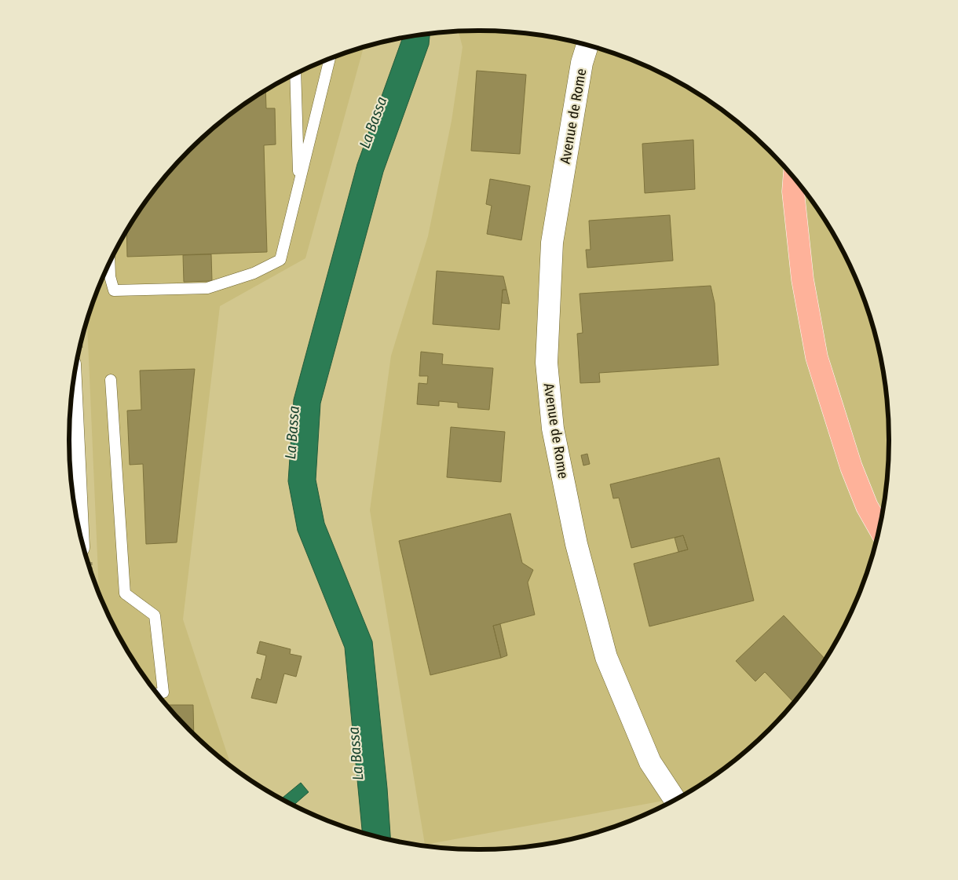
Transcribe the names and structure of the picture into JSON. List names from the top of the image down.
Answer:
{
  "streets": {
    "street": ["Avenue de Rome"]
  },
  "water": ["La Bassa"]
}
